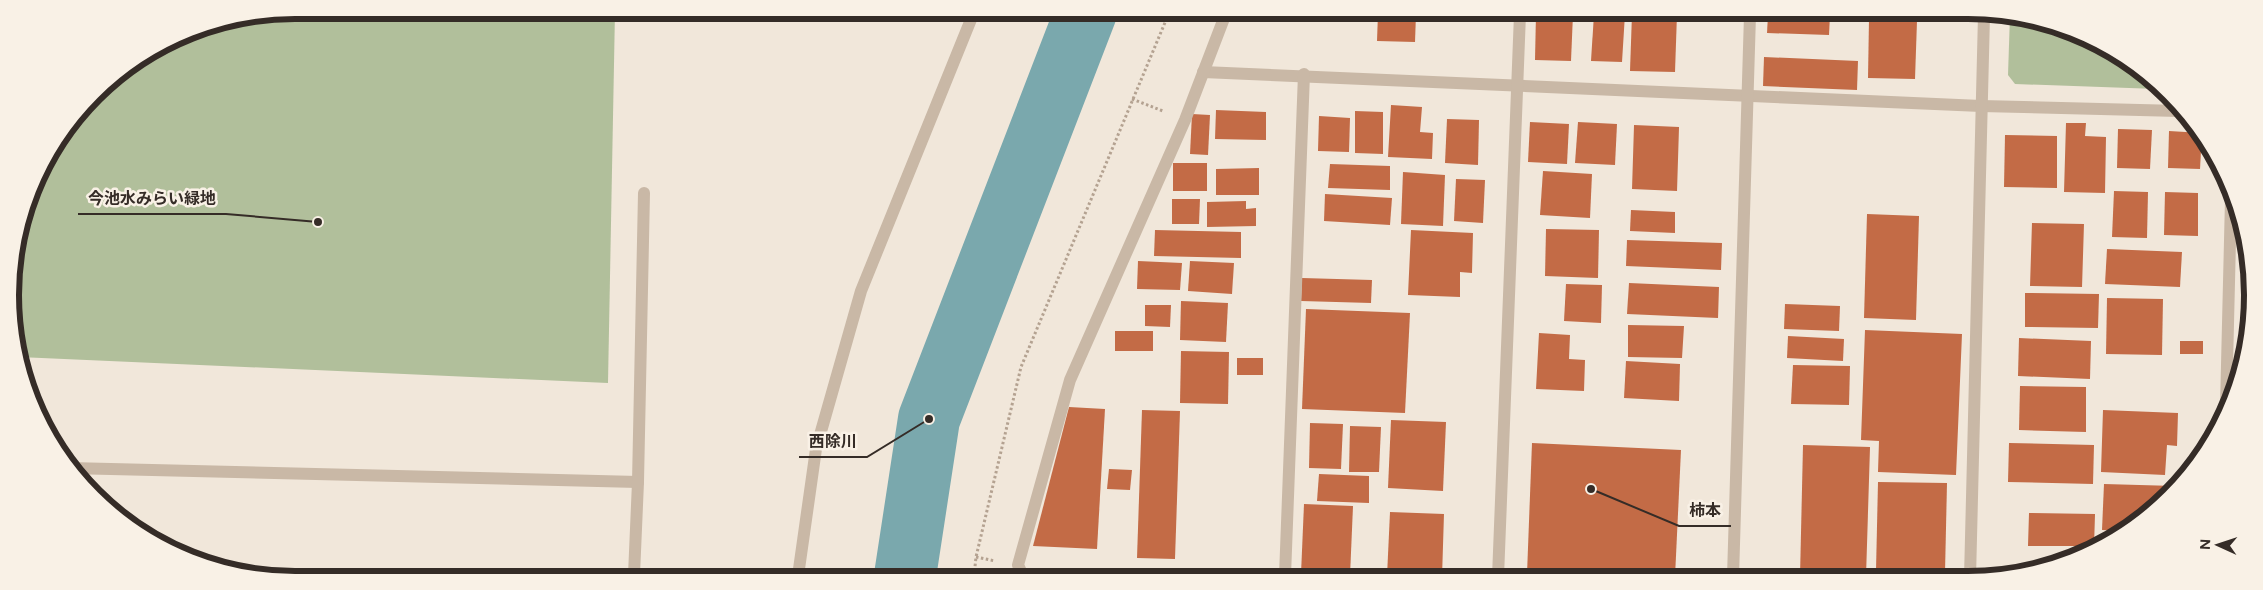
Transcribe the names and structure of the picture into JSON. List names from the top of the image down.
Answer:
{
  "places": ["今池水みらい緑地", "西除川", "柿本"],
  "north": "left"
}
